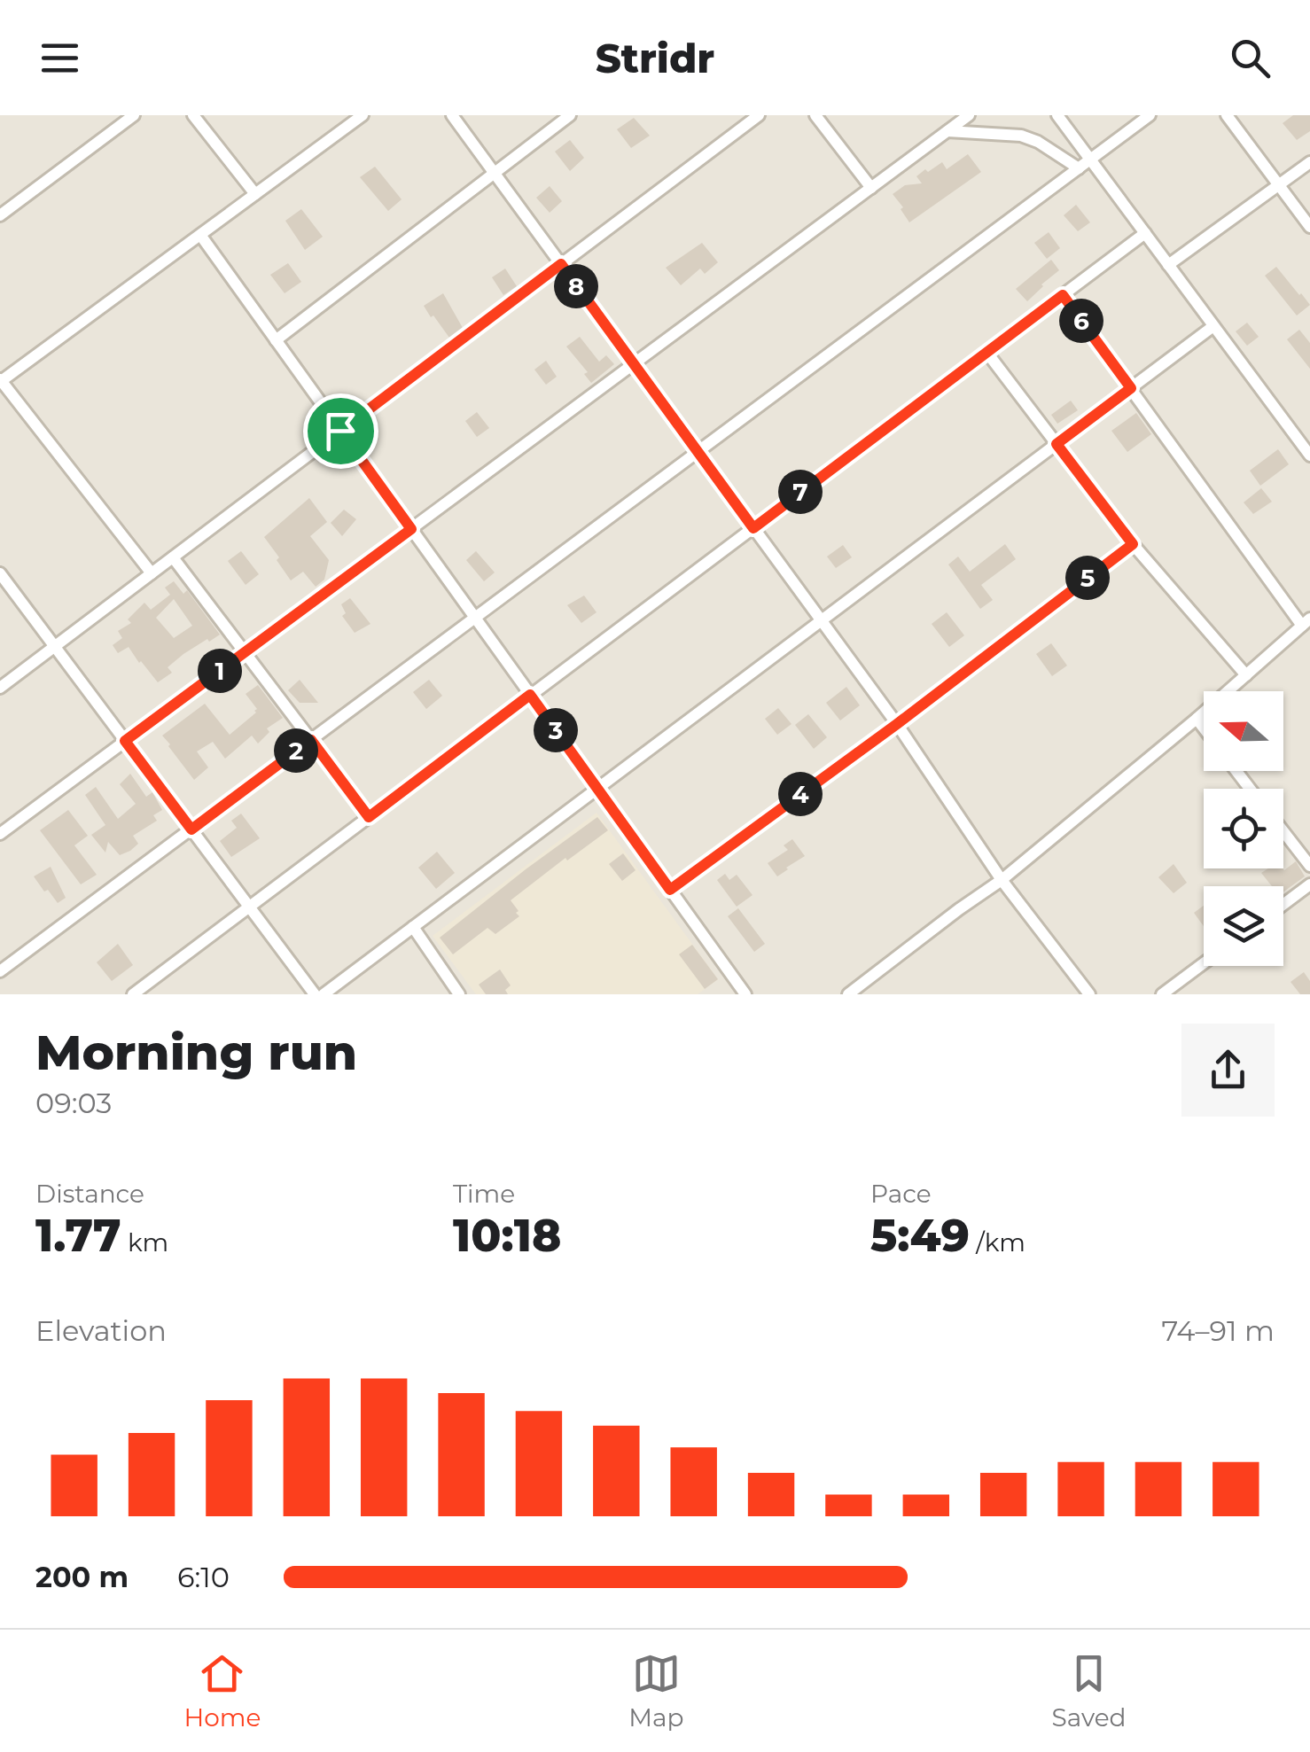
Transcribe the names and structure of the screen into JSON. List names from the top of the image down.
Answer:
{
  "north": "left",
  "page": {
    "header": "Stridr",
    "pins": [
      "8",
      "6",
      "7",
      "5",
      "1",
      "3",
      "2",
      "4"
    ],
    "heading": ["Morning run", "09:03"],
    "stats": [
      ["Distance", "1.77 km"],
      ["Time", "10:18"],
      ["Pace", "5:49 /km"]
    ],
    "chart": ["Elevation", "74–91 m"],
    "list": [
      {
        "name": "200 m",
        "note": "6:10"
      }
    ],
    "tabs": ["Home", "Map", "Saved"]
  }
}
